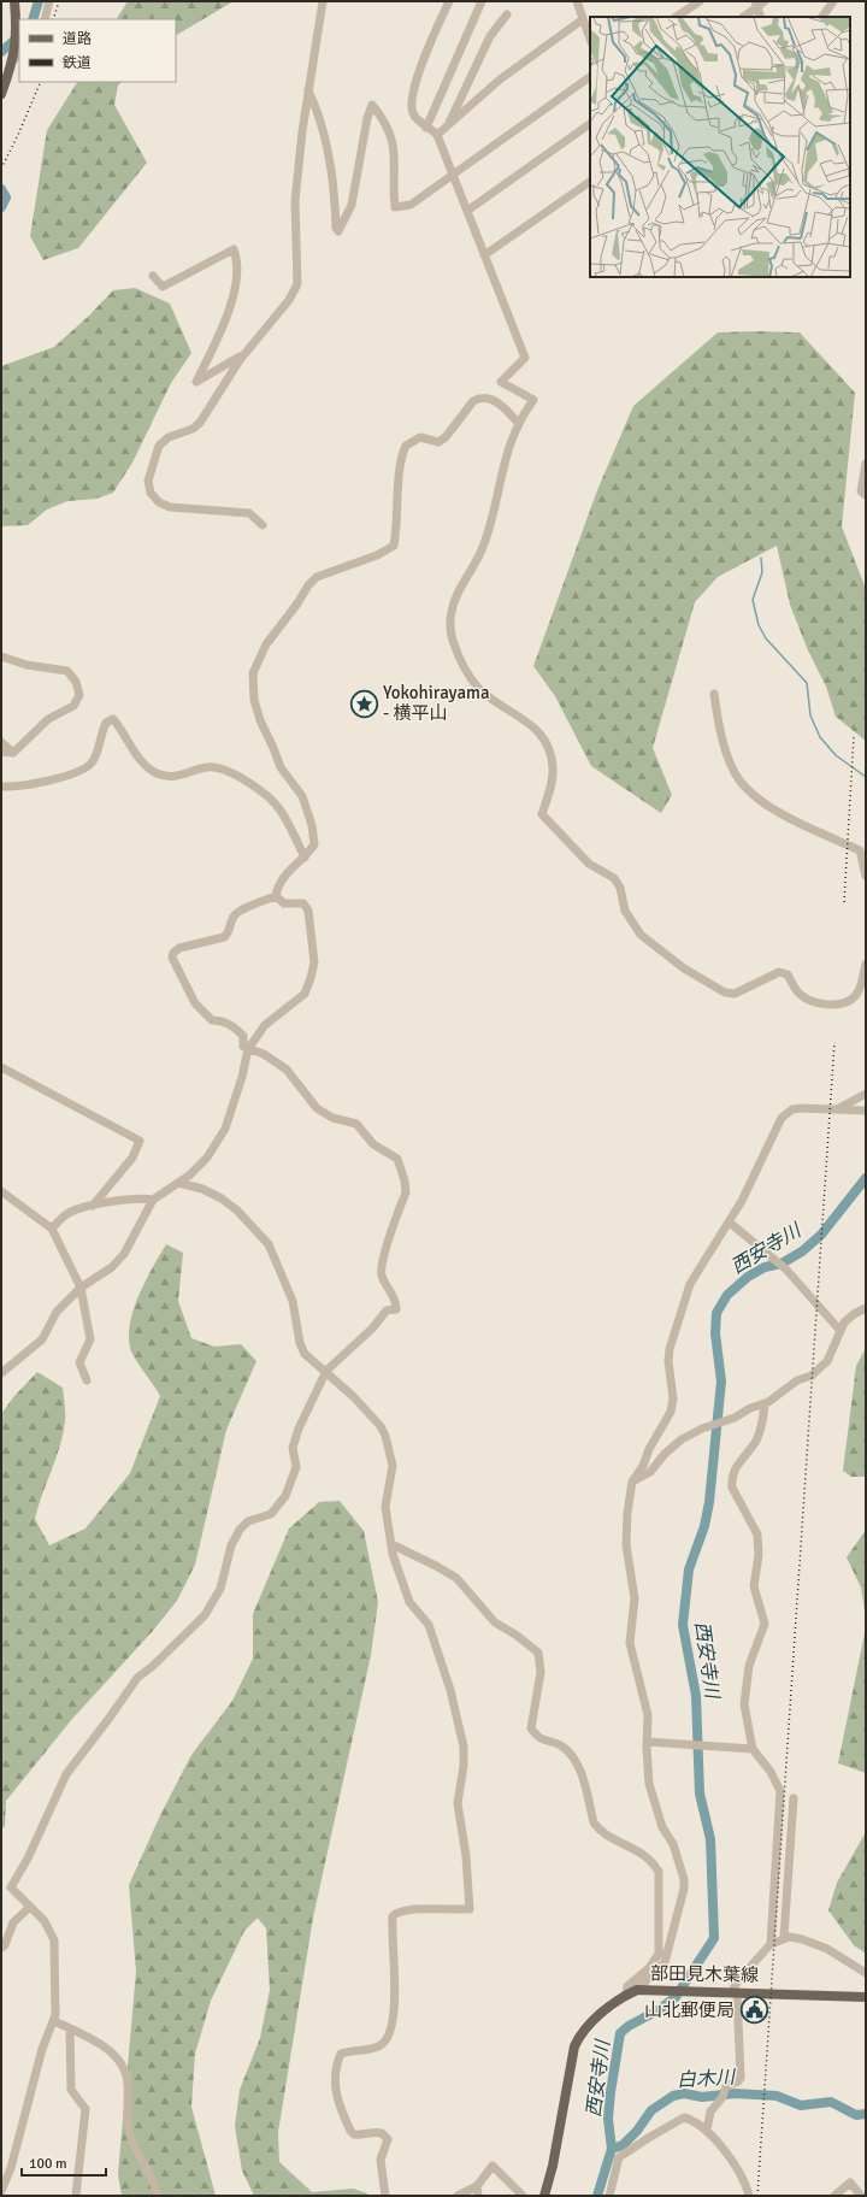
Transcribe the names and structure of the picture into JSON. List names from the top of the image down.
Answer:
{
  "streets": {
    "main road": ["部田見木葉線"]
  },
  "water": ["西安寺川", "白木川"],
  "places": {
    "place": ["Yokohirayama - 横平山"],
    "public building": ["山北郵便局"]
  },
  "legend": ["道路", "鉄道"],
  "scale_bar": "100 m"
}
